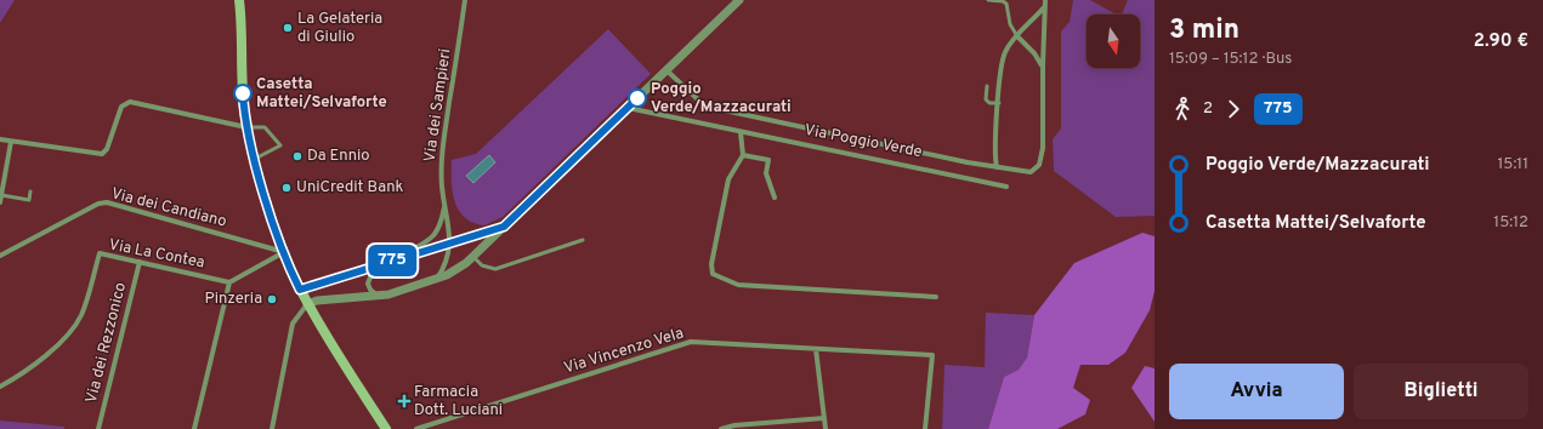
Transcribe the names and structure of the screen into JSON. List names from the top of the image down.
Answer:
{
  "streets": {
    "street": [
      "Via dei Sampieri",
      "Via Poggio Verde",
      "Via dei Candiano",
      "Via La Contea",
      "Via dei Rezzonico",
      "Via Vincenzo Vela"
    ]
  },
  "crossings": [
    ["Via La Contea", "Via dei Rezzonico"]
  ],
  "places": {
    "other": [
      "La Gelateria di Giulio",
      "Casetta Mattei/Selvaforte",
      "Poggio Verde/Mazzacurati",
      "Da Ennio",
      "UniCredit Bank",
      "Pinzeria"
    ],
    "health": ["Farmacia Dott. Luciani"]
  },
  "lines": ["bus line 775"],
  "north": "bottom",
  "page": {
    "on_map": "775",
    "heading": ["3 min", "15:09 – 15:12 · Bus", "2.90 €"],
    "legs": ["2", "775"],
    "list": [
      {
        "name": "Poggio Verde/Mazzacurati",
        "value": "15:11"
      },
      {
        "name": "Casetta Mattei/Selvaforte",
        "value": "15:12"
      }
    ],
    "buttons": ["Avvia", "Biglietti"]
  }
}
